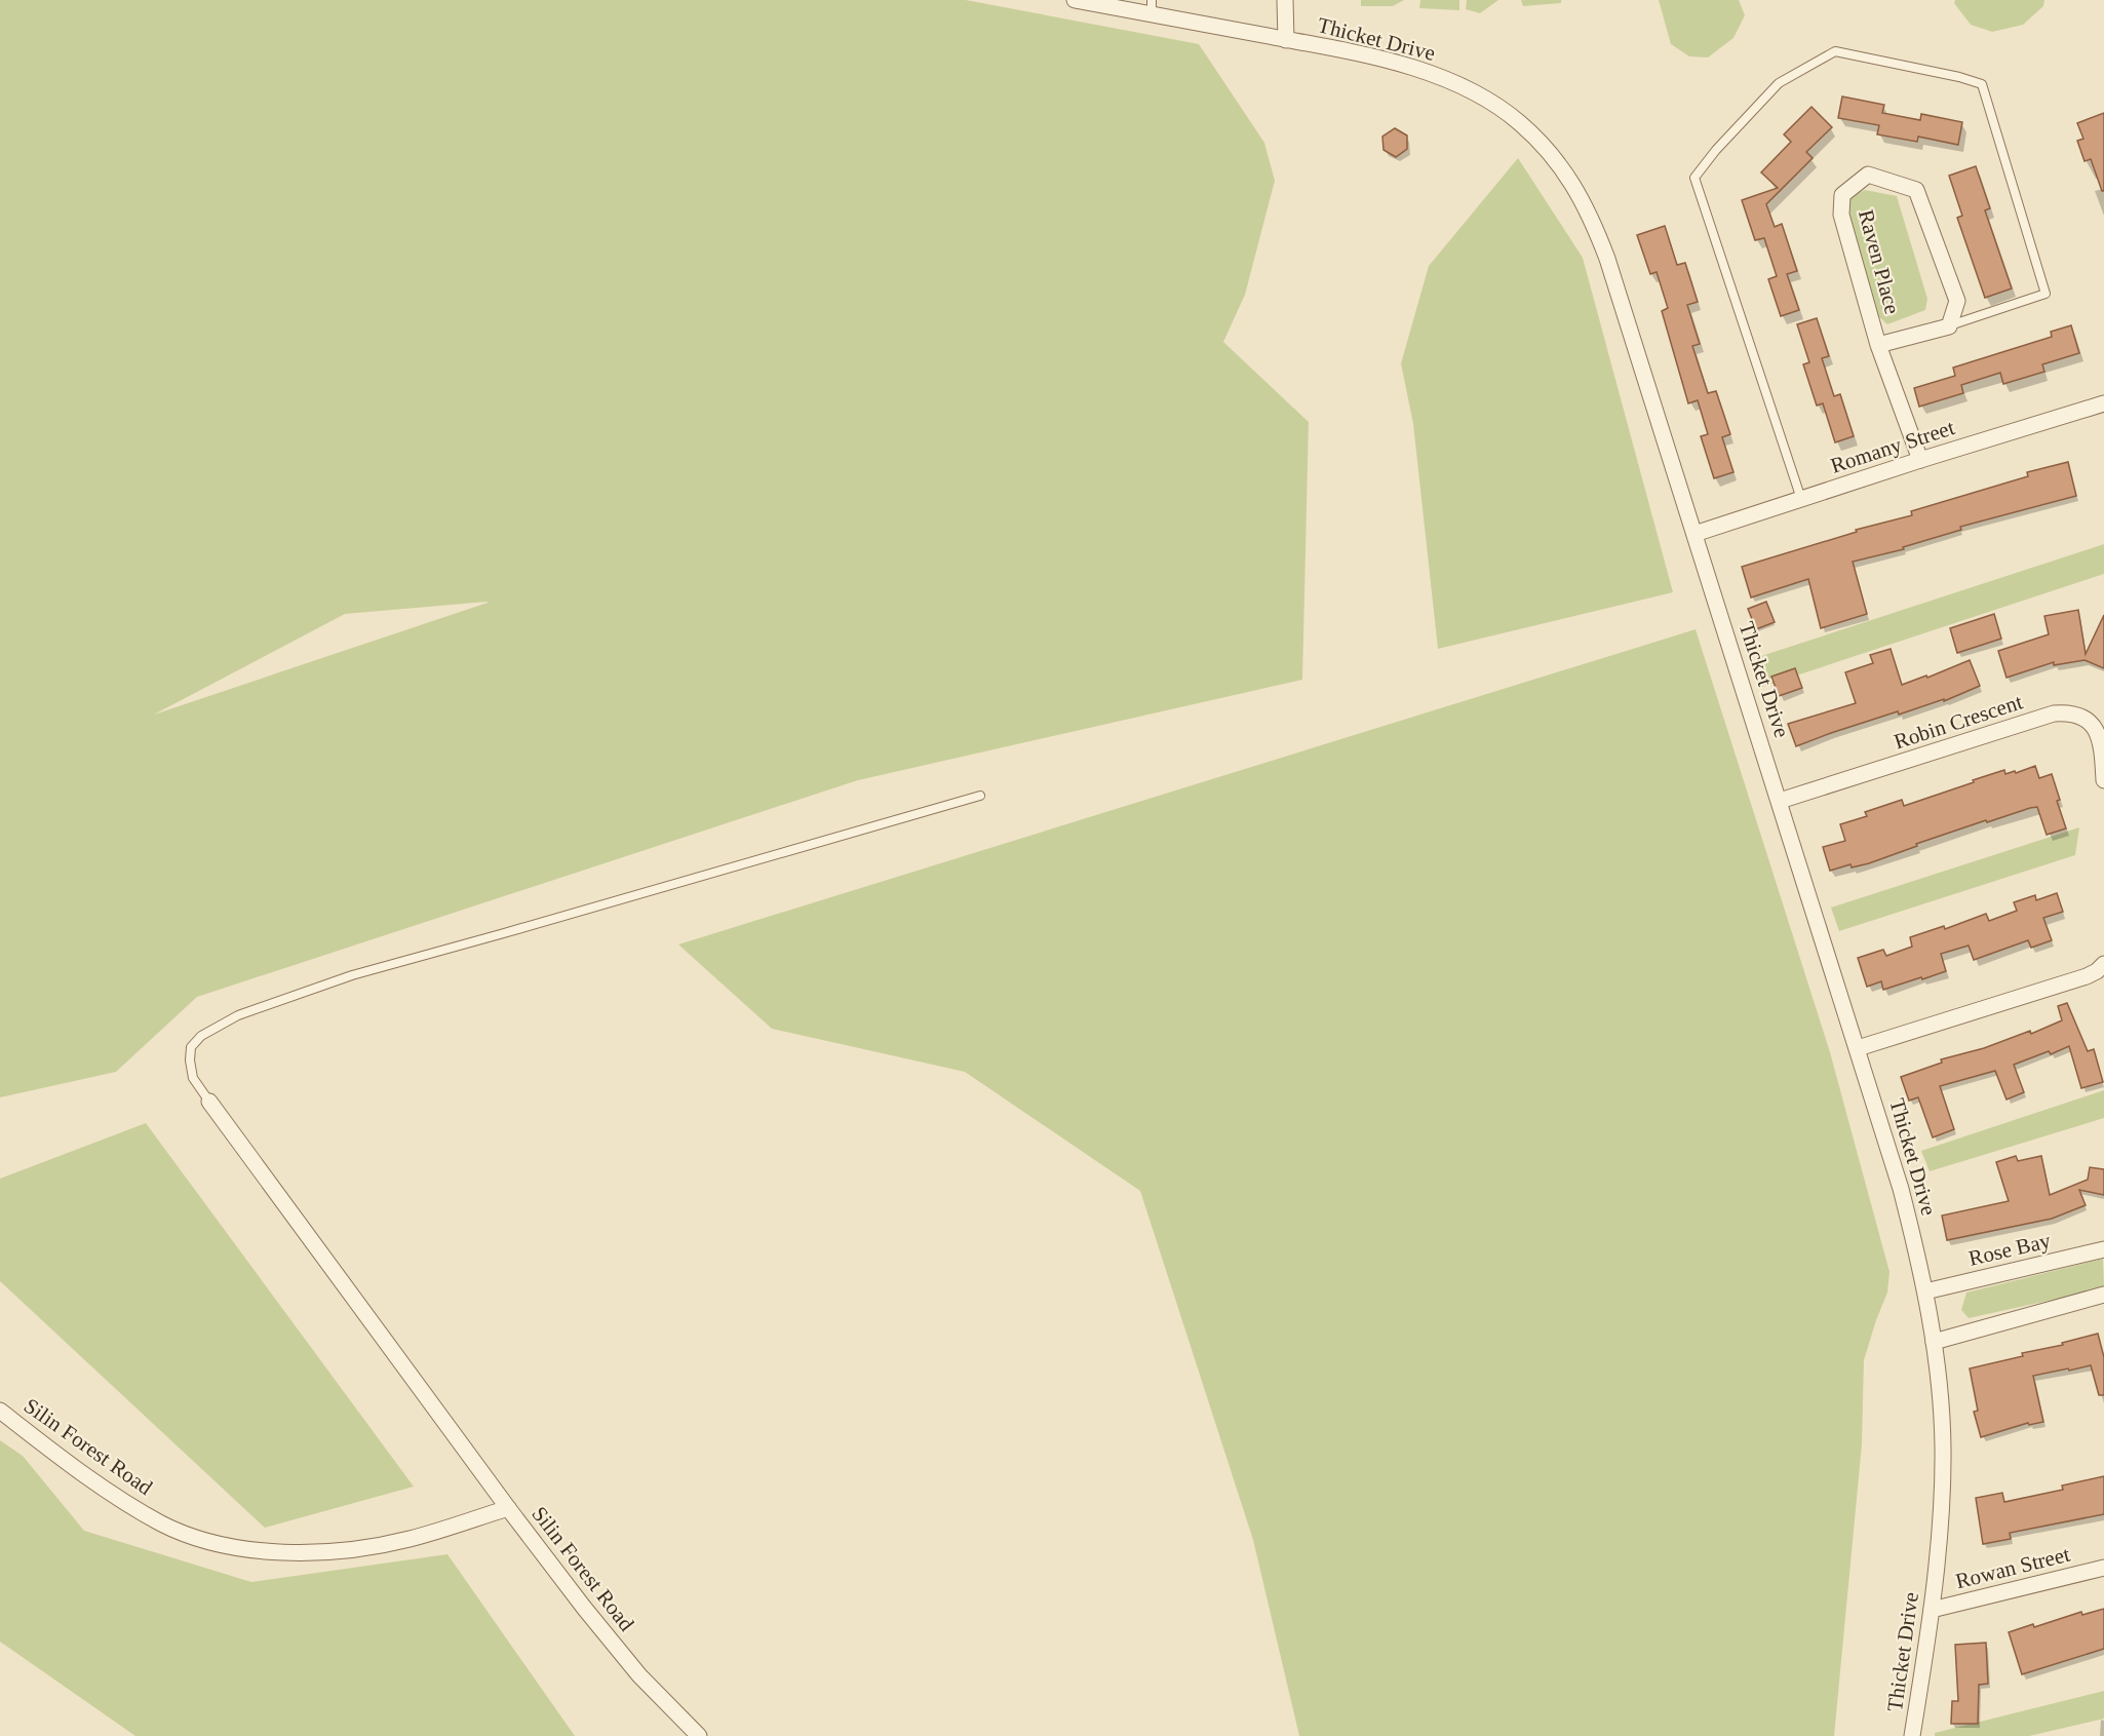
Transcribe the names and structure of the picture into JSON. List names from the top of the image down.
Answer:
{
  "streets": {
    "street": [
      "Thicket Drive",
      "Raven Place",
      "Romany Street",
      "Robin Crescent",
      "Rose Bay",
      "Silin Forest Road",
      "Rowan Street"
    ]
  },
  "crossings": [
    ["Thicket Drive", "Romany Street"],
    ["Thicket Drive", "Robin Crescent"],
    ["Thicket Drive", "Rose Bay"],
    ["Thicket Drive", "Rowan Street"],
    ["Raven Place", "Romany Street"]
  ]
}
